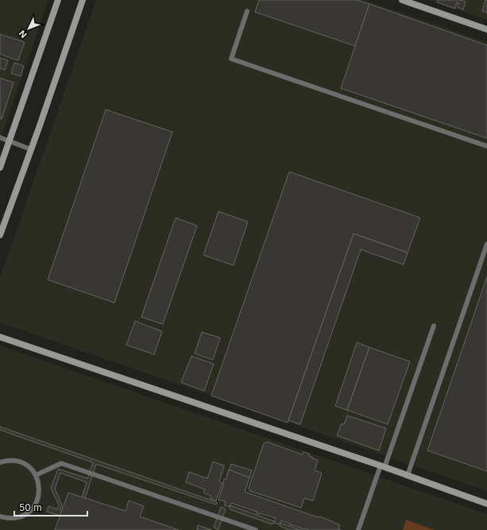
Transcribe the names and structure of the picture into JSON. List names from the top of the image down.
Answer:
{
  "scale_bar": "50 m",
  "north": "bottom left"
}
